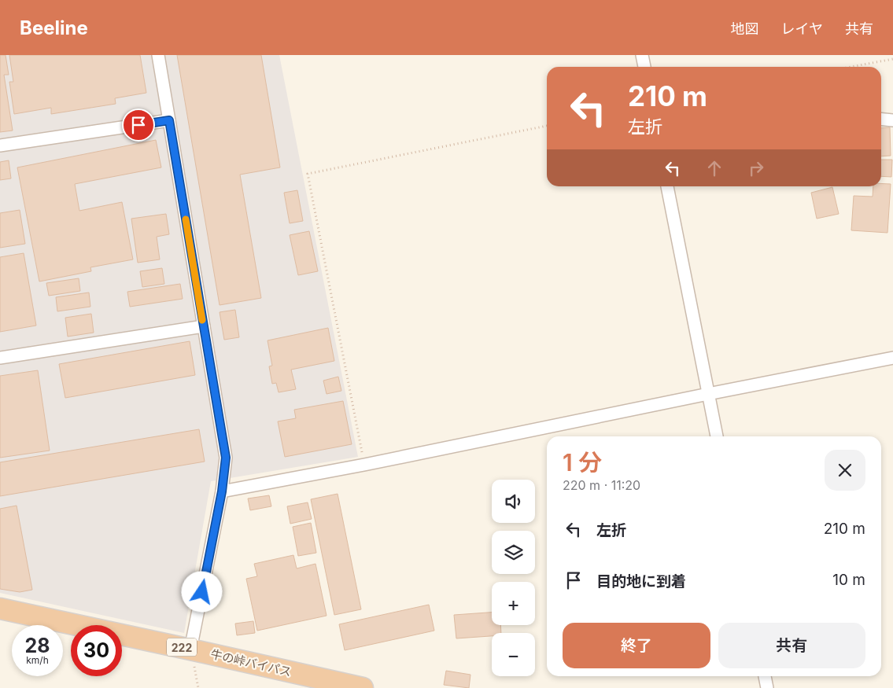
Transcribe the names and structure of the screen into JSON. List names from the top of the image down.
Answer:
{
  "streets": {
    "highway": ["222", "牛の峠バイパス"]
  },
  "page": {
    "header": "Beeline",
    "nav": ["地図", "レイヤ", "共有"],
    "turn": ["210 m", "左折"],
    "heading": ["1 分", "220 m · 11:20"],
    "map_buttons": ["+", "−"],
    "list": [
      {
        "name": "左折",
        "value": "210 m"
      },
      {
        "name": "目的地に到着",
        "value": "10 m"
      }
    ],
    "buttons": ["終了", "共有"],
    "speed": "28 km/h",
    "limit": "30"
  }
}
